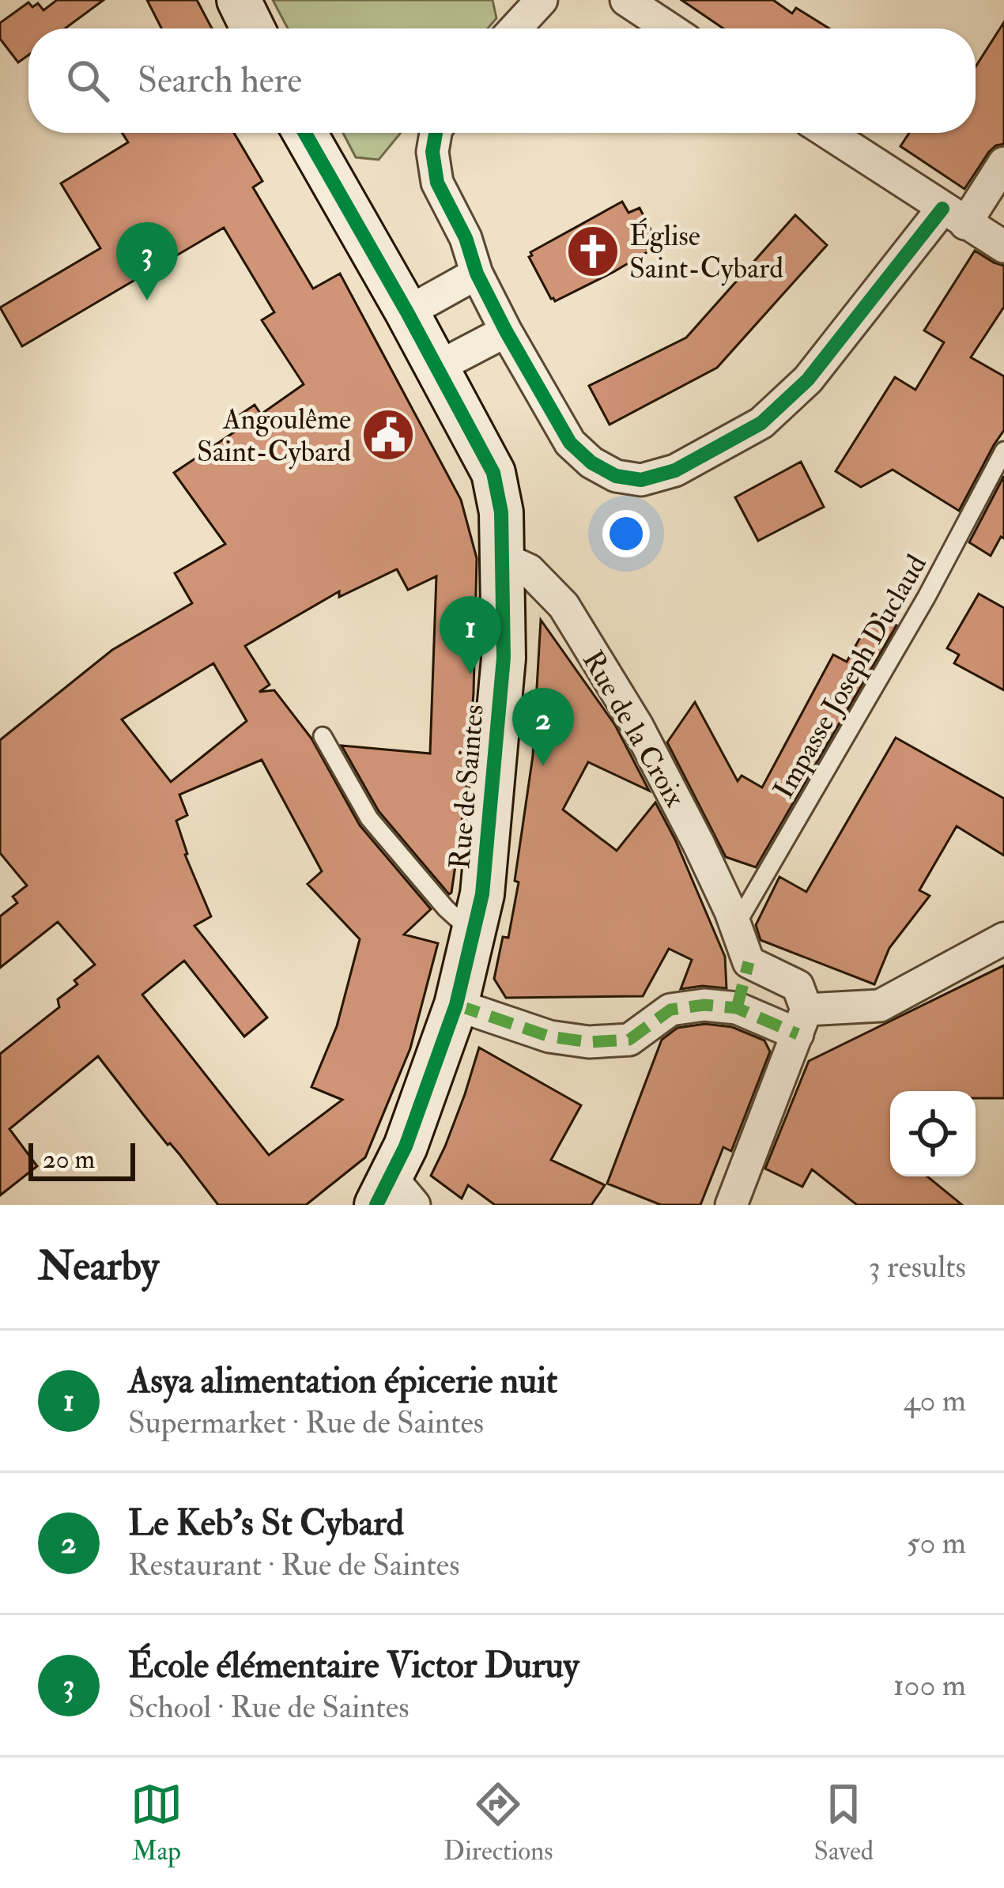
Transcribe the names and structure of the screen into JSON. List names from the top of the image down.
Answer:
{
  "streets": {
    "main road": ["Rue de Saintes"],
    "street": ["Rue de la Croix"],
    "lane": ["Impasse Joseph Duclaud"]
  },
  "crossings": [
    ["Impasse Joseph Duclaud", "Rue de la Croix"],
    ["Rue de la Croix", "Rue de Saintes"]
  ],
  "places": {
    "church": ["Église Saint-Cybard"],
    "public building": ["Angoulême Saint-Cybard"]
  },
  "scale_bar": "20 m",
  "page": {
    "search": "Search here",
    "pins": ["3", "1", "2"],
    "scale": "20 m",
    "heading": ["Nearby", "3 results"],
    "list": [
      {
        "mark": "1",
        "name": "Asya alimentation épicerie nuit",
        "note": "Supermarket · Rue de Saintes",
        "value": "40 m"
      },
      {
        "mark": "2",
        "name": "Le Keb's St Cybard",
        "note": "Restaurant · Rue de Saintes",
        "value": "50 m"
      },
      {
        "mark": "3",
        "name": "École élémentaire Victor Duruy",
        "note": "School · Rue de Saintes",
        "value": "100 m"
      }
    ],
    "nav": ["Map", "Directions", "Saved"]
  }
}
